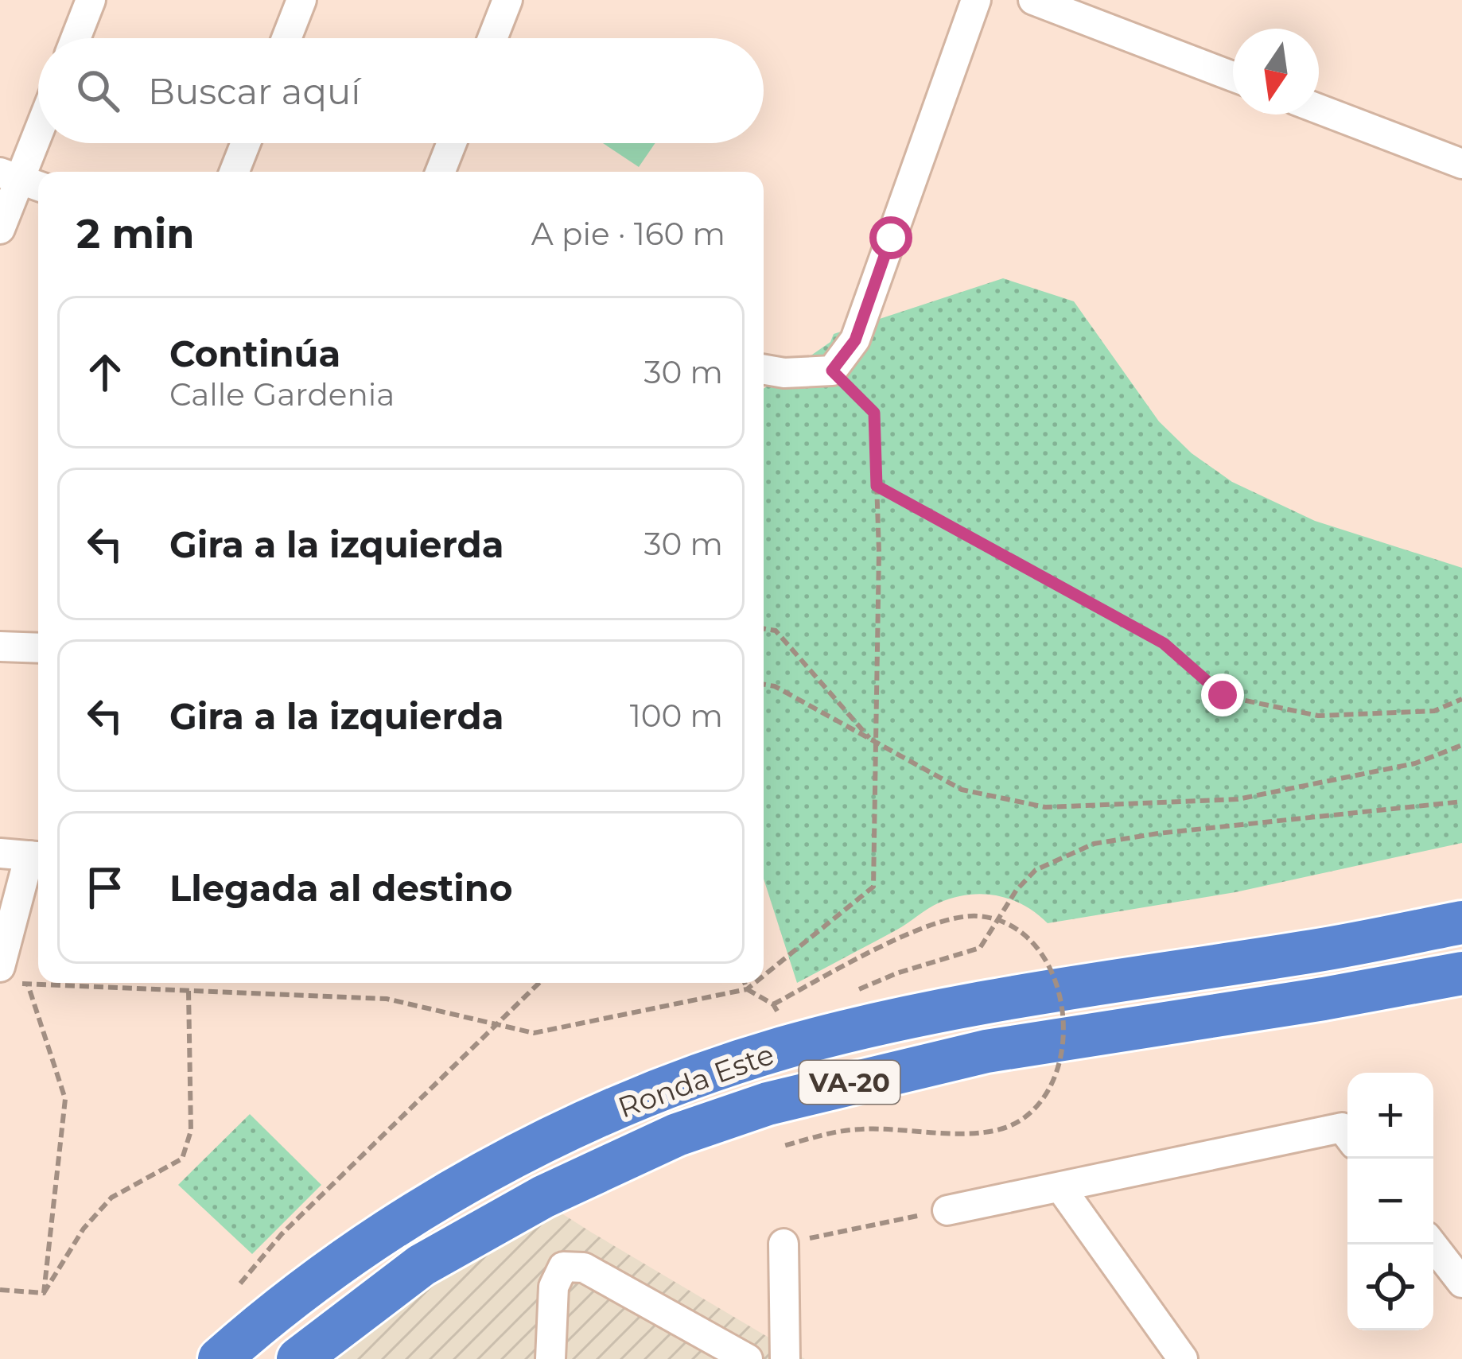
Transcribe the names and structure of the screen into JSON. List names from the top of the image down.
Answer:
{
  "streets": {
    "highway": ["Ronda Este", "VA-20"]
  },
  "north": "bottom",
  "page": {
    "search": "Buscar aquí",
    "heading": ["2 min", "A pie · 160 m"],
    "list": [
      ["Continúa", "Calle Gardenia", "30 m"],
      ["Gira a la izquierda", "30 m"],
      ["Gira a la izquierda", "100 m"],
      "Llegada al destino"
    ],
    "map_buttons": ["+", "−"]
  }
}
